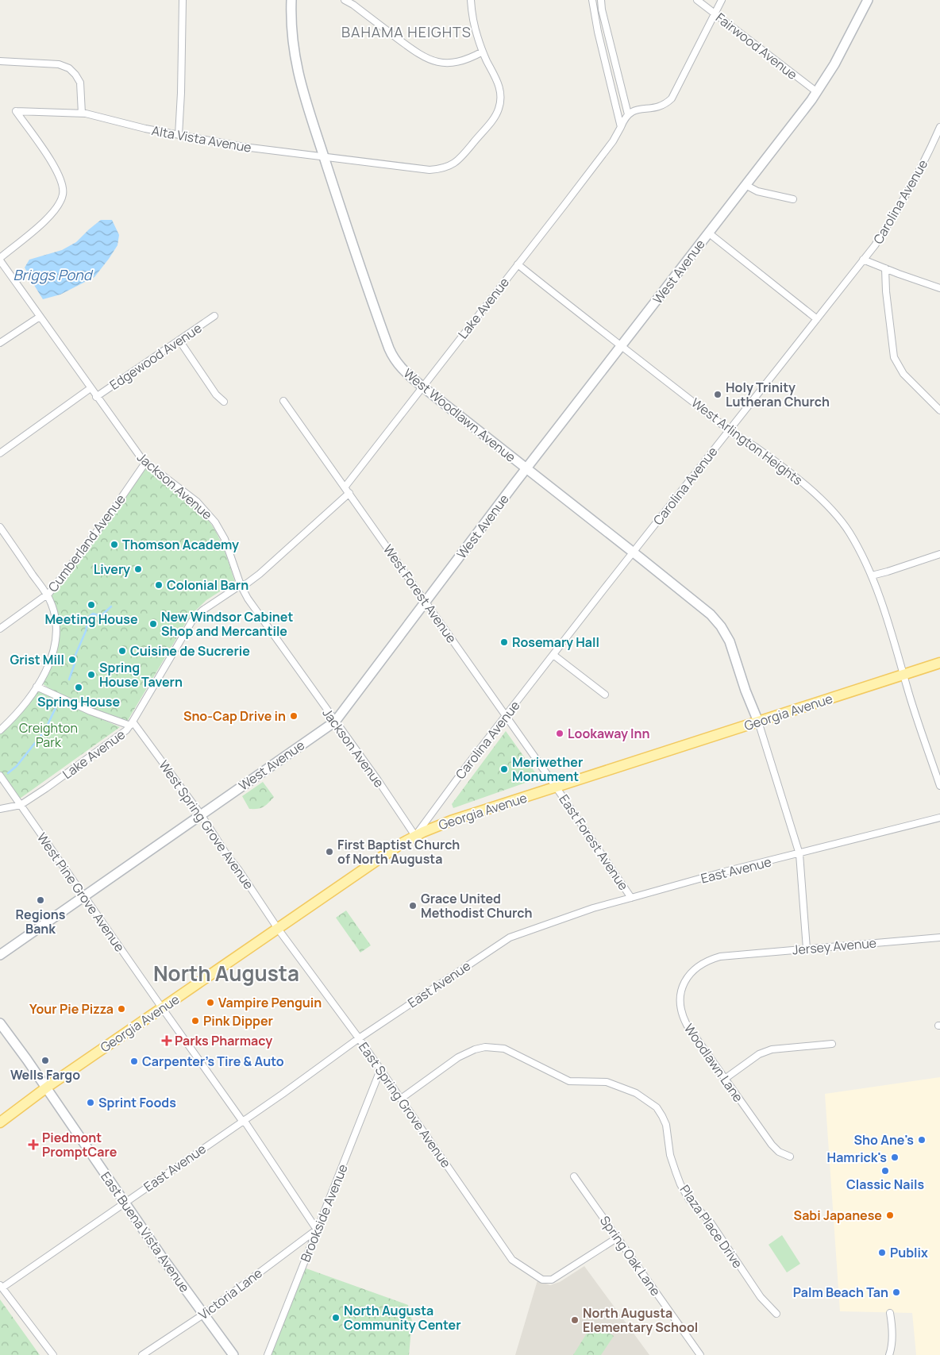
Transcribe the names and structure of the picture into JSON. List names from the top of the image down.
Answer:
{
  "streets": {
    "main road": ["Georgia Avenue"],
    "street": [
      "Fairwood Avenue",
      "Alta Vista Avenue",
      "Carolina Avenue",
      "West Avenue",
      "Lake Avenue",
      "Edgewood Avenue",
      "West Woodlawn Avenue",
      "West Arlington Heights",
      "Jackson Avenue",
      "Cumberland Avenue",
      "West Forest Avenue",
      "West Spring Grove Avenue",
      "East Forest Avenue",
      "East Avenue",
      "West Pine Grove Avenue",
      "Jersey Avenue",
      "Woodlawn Lane",
      "East Spring Grove Avenue",
      "Brookside Avenue",
      "Plaza Place Drive",
      "East Buena Vista Avenue",
      "Spring Oak Lane",
      "Victoria Lane"
    ]
  },
  "crossings": [
    ["Fairwood Avenue", "West Avenue"],
    ["Alta Vista Avenue", "West Woodlawn Avenue"],
    ["Alta Vista Avenue", "Jackson Avenue"],
    ["Carolina Avenue", "West Woodlawn Avenue"],
    ["Carolina Avenue", "West Arlington Heights"],
    ["Carolina Avenue", "Jackson Avenue"],
    ["Carolina Avenue", "West Forest Avenue"],
    ["Carolina Avenue", "Georgia Avenue"],
    ["West Avenue", "West Woodlawn Avenue"],
    ["West Avenue", "West Arlington Heights"],
    ["West Avenue", "Jackson Avenue"],
    ["West Avenue", "West Forest Avenue"],
    ["West Avenue", "West Spring Grove Avenue"],
    ["West Avenue", "West Pine Grove Avenue"],
    ["Lake Avenue", "West Woodlawn Avenue"],
    ["Lake Avenue", "West Arlington Heights"],
    ["Lake Avenue", "Jackson Avenue"],
    ["Lake Avenue", "West Forest Avenue"],
    ["Lake Avenue", "West Spring Grove Avenue"],
    ["Lake Avenue", "West Pine Grove Avenue"],
    ["Edgewood Avenue", "Jackson Avenue"],
    ["West Woodlawn Avenue", "Georgia Avenue"],
    ["West Arlington Heights", "Georgia Avenue"],
    ["Jackson Avenue", "Cumberland Avenue"],
    ["Jackson Avenue", "Georgia Avenue"],
    ["West Forest Avenue", "Georgia Avenue"],
    ["West Forest Avenue", "East Forest Avenue"],
    ["Georgia Avenue", "West Spring Grove Avenue"],
    ["Georgia Avenue", "East Forest Avenue"],
    ["Georgia Avenue", "West Pine Grove Avenue"],
    ["Georgia Avenue", "East Spring Grove Avenue"],
    ["Georgia Avenue", "East Buena Vista Avenue"],
    ["West Spring Grove Avenue", "East Spring Grove Avenue"],
    ["East Forest Avenue", "East Avenue"],
    ["East Avenue", "West Pine Grove Avenue"],
    ["East Avenue", "East Spring Grove Avenue"],
    ["East Avenue", "East Buena Vista Avenue"],
    ["West Pine Grove Avenue", "Brookside Avenue"],
    ["West Pine Grove Avenue", "Victoria Lane"],
    ["Jersey Avenue", "Woodlawn Lane"],
    ["East Spring Grove Avenue", "Brookside Avenue"],
    ["East Spring Grove Avenue", "Plaza Place Drive"],
    ["East Spring Grove Avenue", "Spring Oak Lane"],
    ["Brookside Avenue", "Victoria Lane"],
    ["East Buena Vista Avenue", "Victoria Lane"]
  ],
  "districts": ["BAHAMA HEIGHTS", "North Augusta"],
  "water": ["Briggs Pond"],
  "parks": ["Creighton Park"],
  "places": {
    "other": [
      "Holy Trinity Lutheran Church",
      "Thomson Academy",
      "Livery",
      "Colonial Barn",
      "Meeting House",
      "New Windsor Cabinet Shop and Mercantile",
      "Rosemary Hall",
      "Cuisine de Sucrerie",
      "Grist Mill",
      "Spring House Tavern",
      "Spring House",
      "Sno-Cap Drive in",
      "Lookaway Inn",
      "Meriwether Monument",
      "First Baptist Church of North Augusta",
      "Regions Bank",
      "Grace United Methodist Church",
      "Vampire Penguin",
      "Your Pie Pizza",
      "Pink Dipper",
      "Wells Fargo",
      "Carpenter's Tire & Auto",
      "Sprint Foods",
      "Sho Ane's",
      "Hamrick's",
      "Classic Nails",
      "Sabi Japanese",
      "Publix",
      "Palm Beach Tan",
      "North Augusta Community Center",
      "North Augusta Elementary School"
    ],
    "health": ["Parks Pharmacy", "Piedmont PromptCare"]
  }
}
